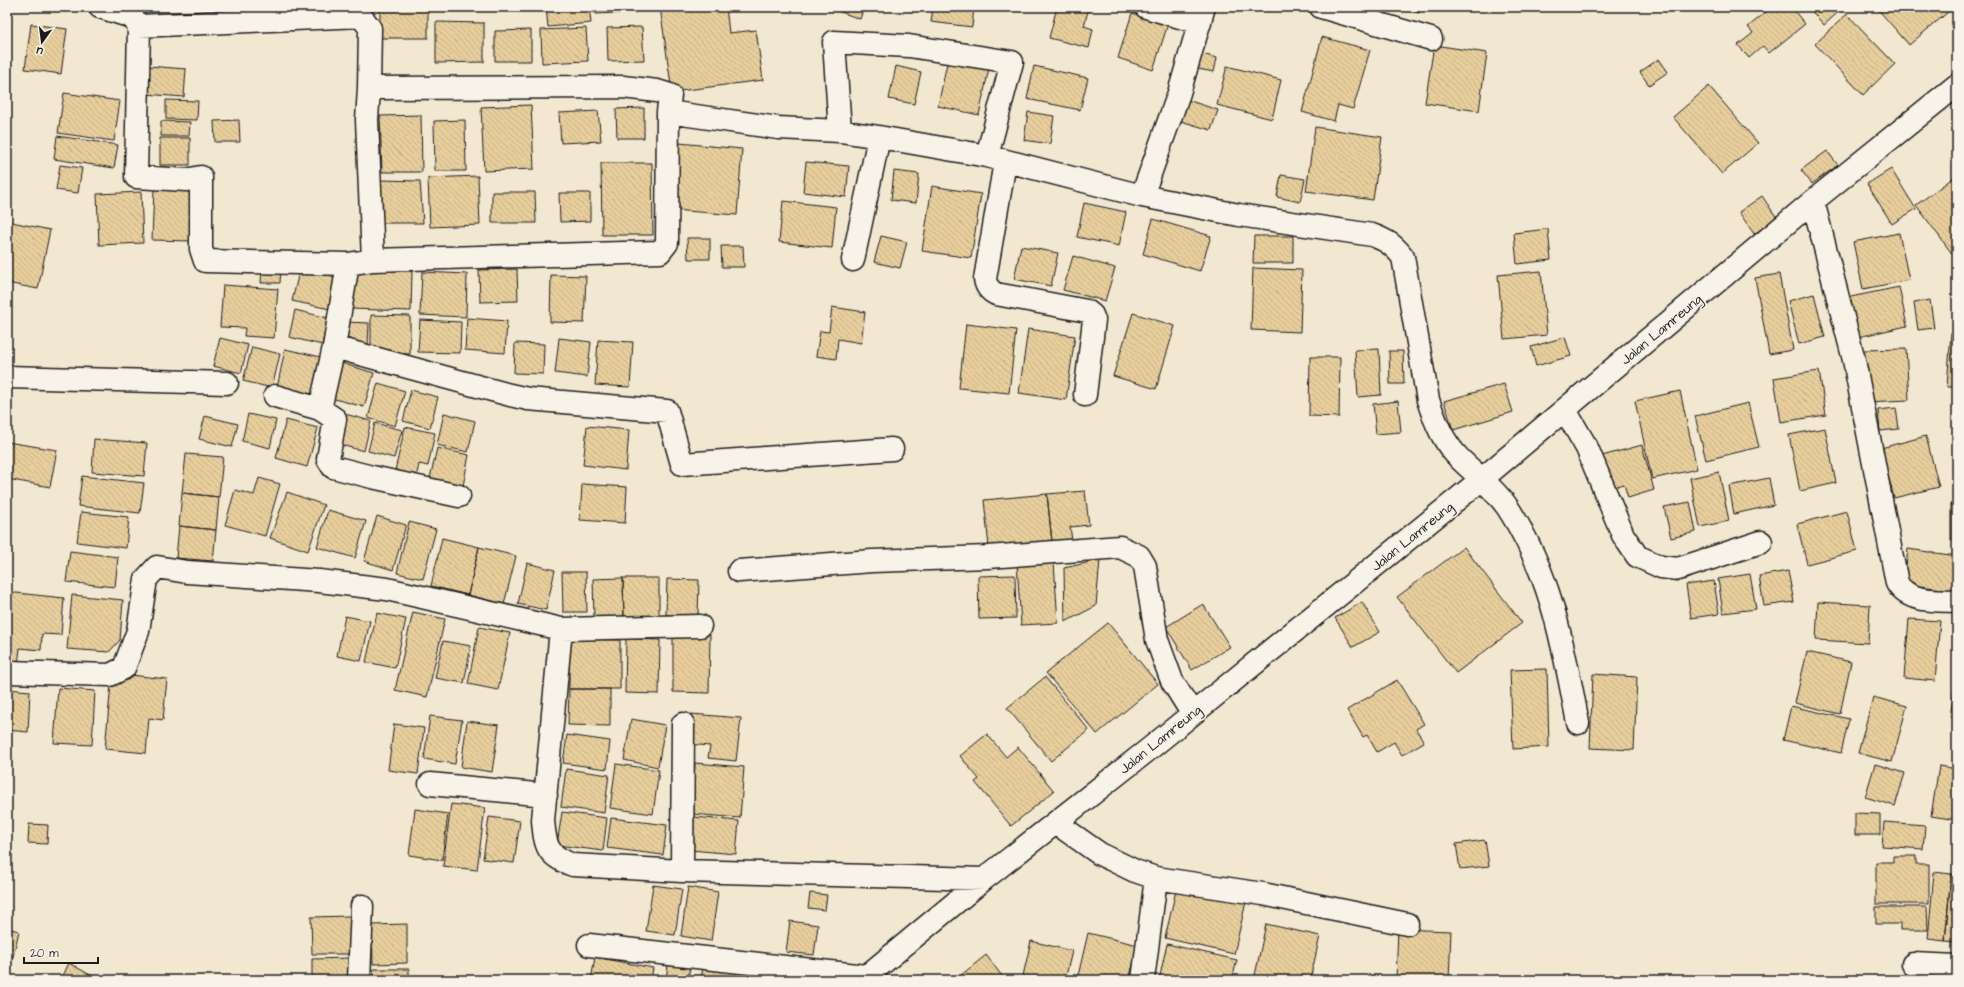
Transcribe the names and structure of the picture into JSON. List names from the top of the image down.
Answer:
{
  "streets": {
    "street": ["Jalan Lamreung"]
  },
  "scale_bar": "20 m",
  "north": "bottom"
}
